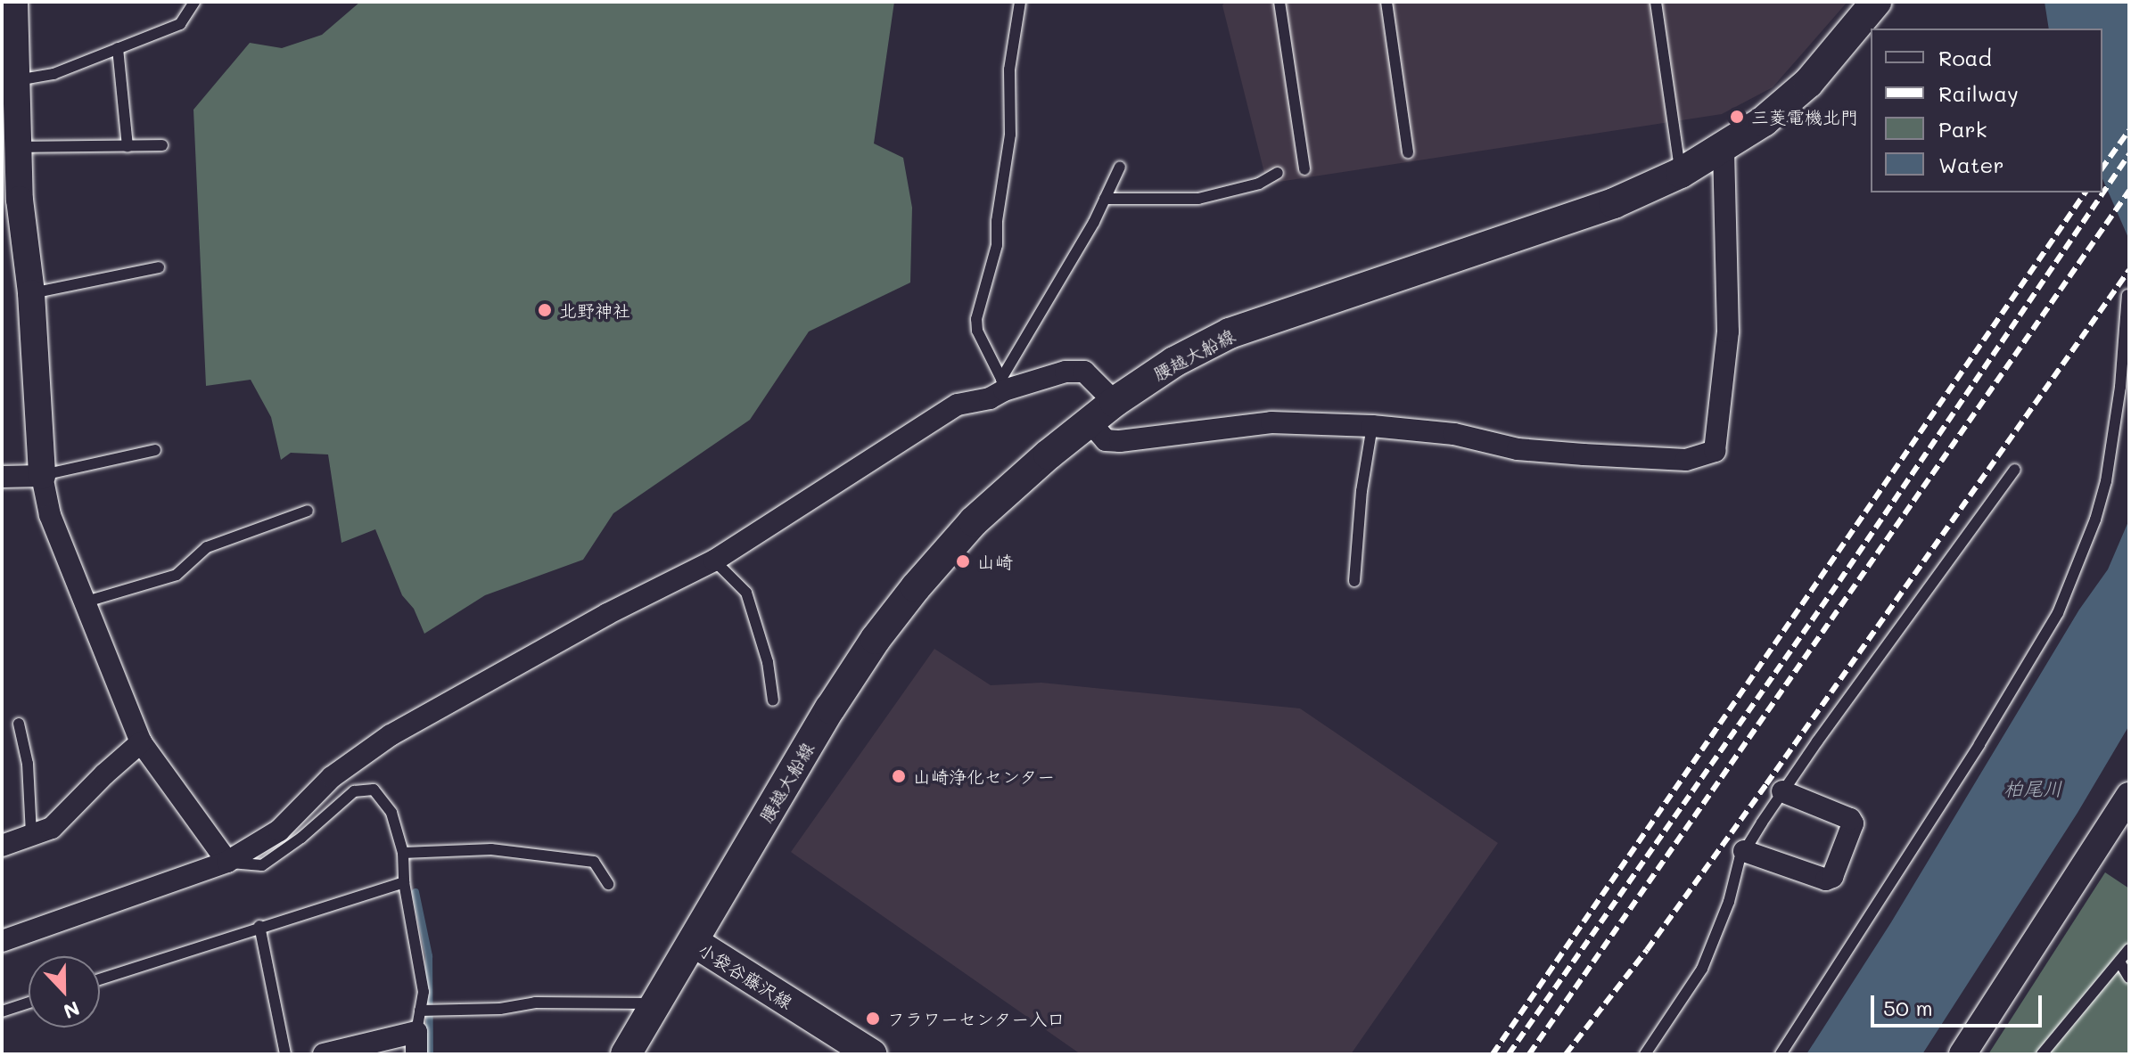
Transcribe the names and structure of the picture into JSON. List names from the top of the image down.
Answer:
{
  "streets": {
    "main road": ["腰越大船線", "小袋谷藤沢線"]
  },
  "crossings": [
    ["腰越大船線", "小袋谷藤沢線"]
  ],
  "water": ["柏尾川"],
  "places": [
    "三菱電機北門",
    "北野神社",
    "山崎",
    "山崎浄化センター",
    "フラワーセンター入口"
  ],
  "legend": [
    "Road",
    "Railway",
    "Park",
    "Water"
  ],
  "scale_bar": "50 m",
  "north": "bottom"
}
